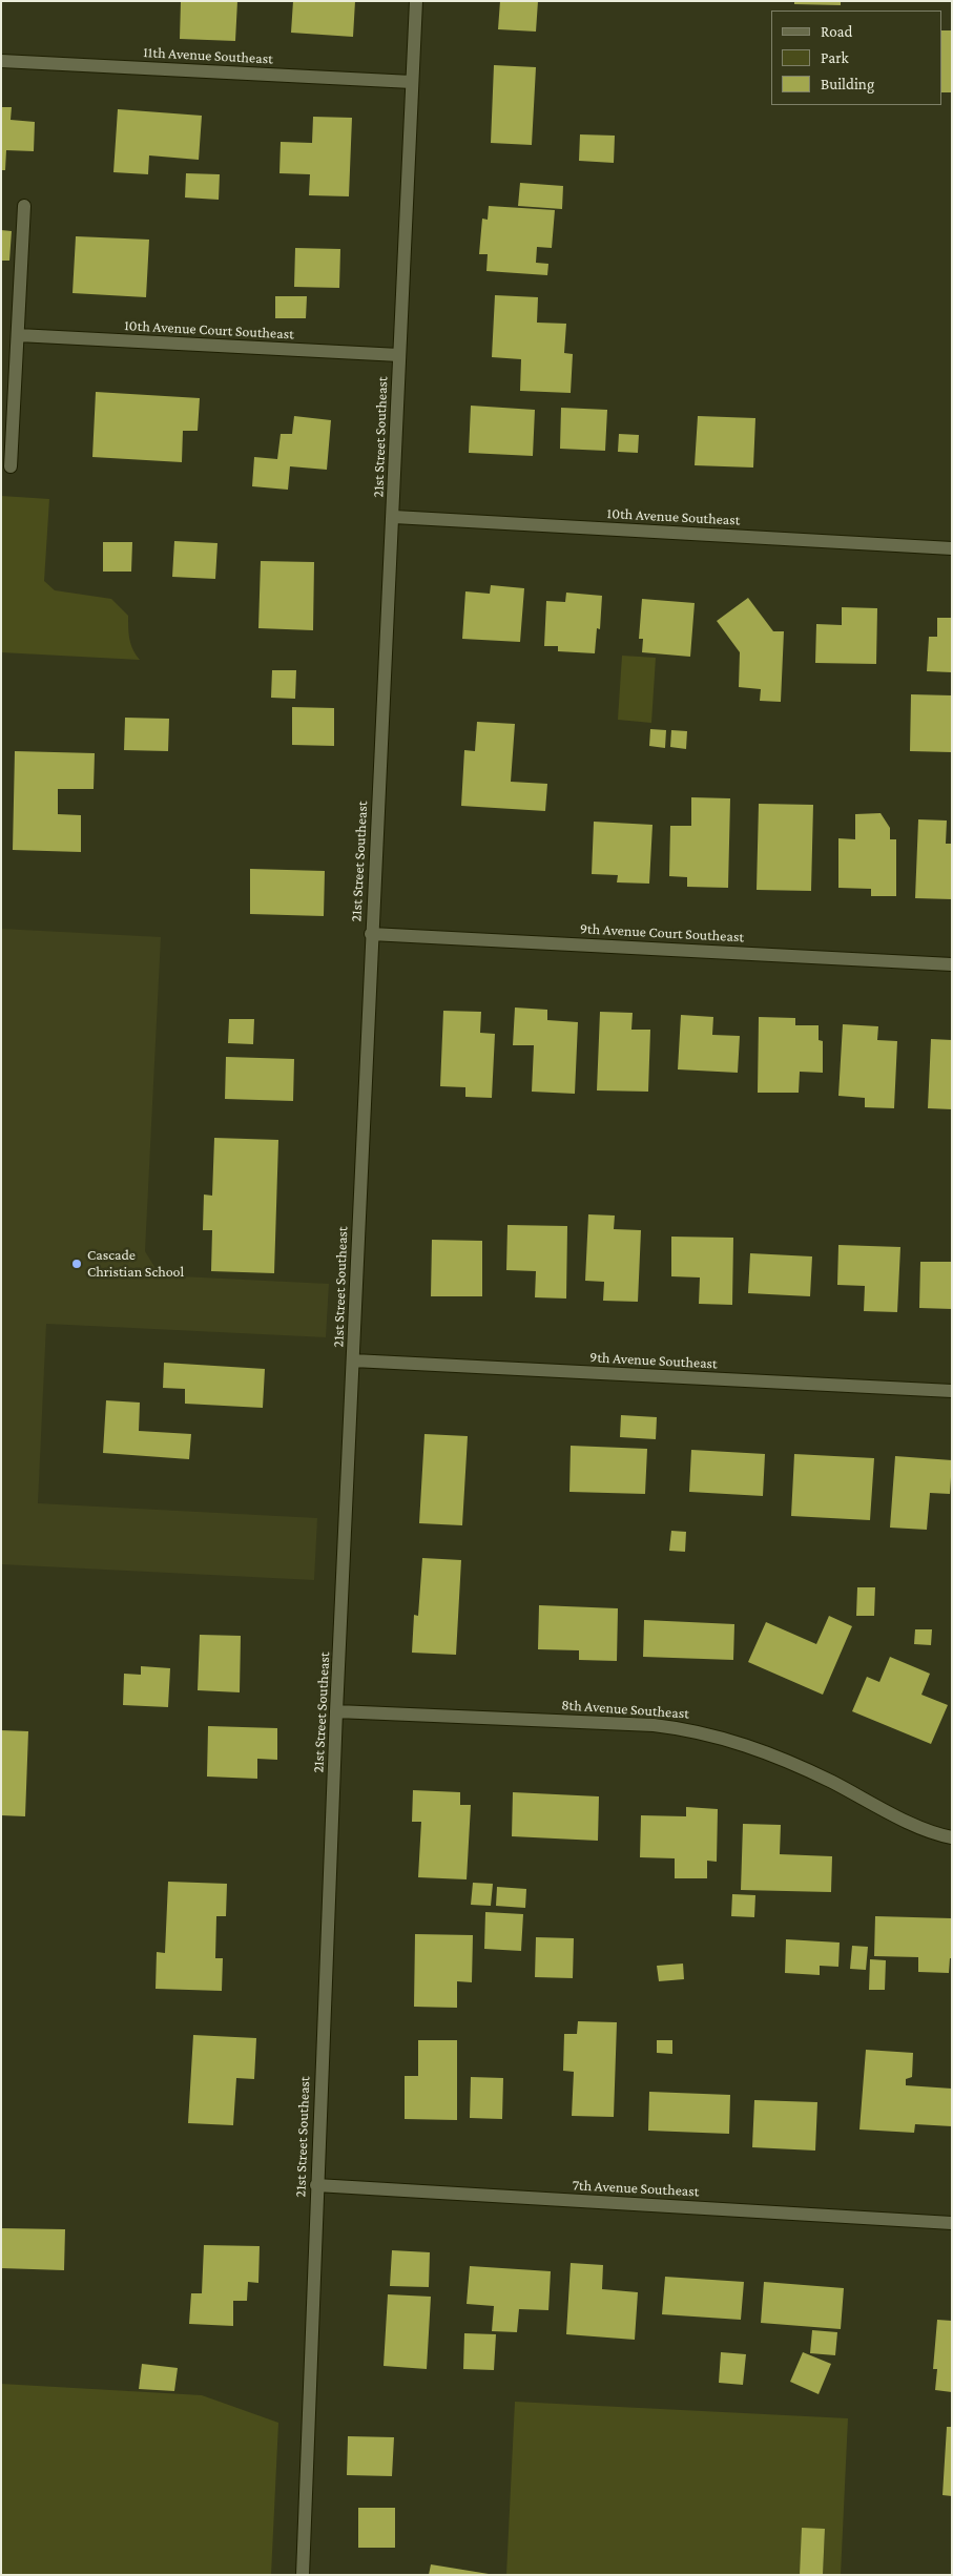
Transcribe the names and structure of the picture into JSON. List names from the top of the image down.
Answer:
{
  "streets": {
    "street": [
      "11th Avenue Southeast",
      "10th Avenue Court Southeast",
      "21st Street Southeast",
      "10th Avenue Southeast",
      "9th Avenue Court Southeast",
      "9th Avenue Southeast",
      "8th Avenue Southeast",
      "7th Avenue Southeast"
    ]
  },
  "crossings": [
    ["11th Avenue Southeast", "21st Street Southeast"],
    ["10th Avenue Court Southeast", "21st Street Southeast"],
    ["21st Street Southeast", "10th Avenue Southeast"],
    ["21st Street Southeast", "9th Avenue Court Southeast"],
    ["21st Street Southeast", "9th Avenue Southeast"],
    ["21st Street Southeast", "8th Avenue Southeast"],
    ["21st Street Southeast", "7th Avenue Southeast"]
  ],
  "places": ["Cascade Christian School"],
  "legend": ["Road", "Park", "Building"]
}
